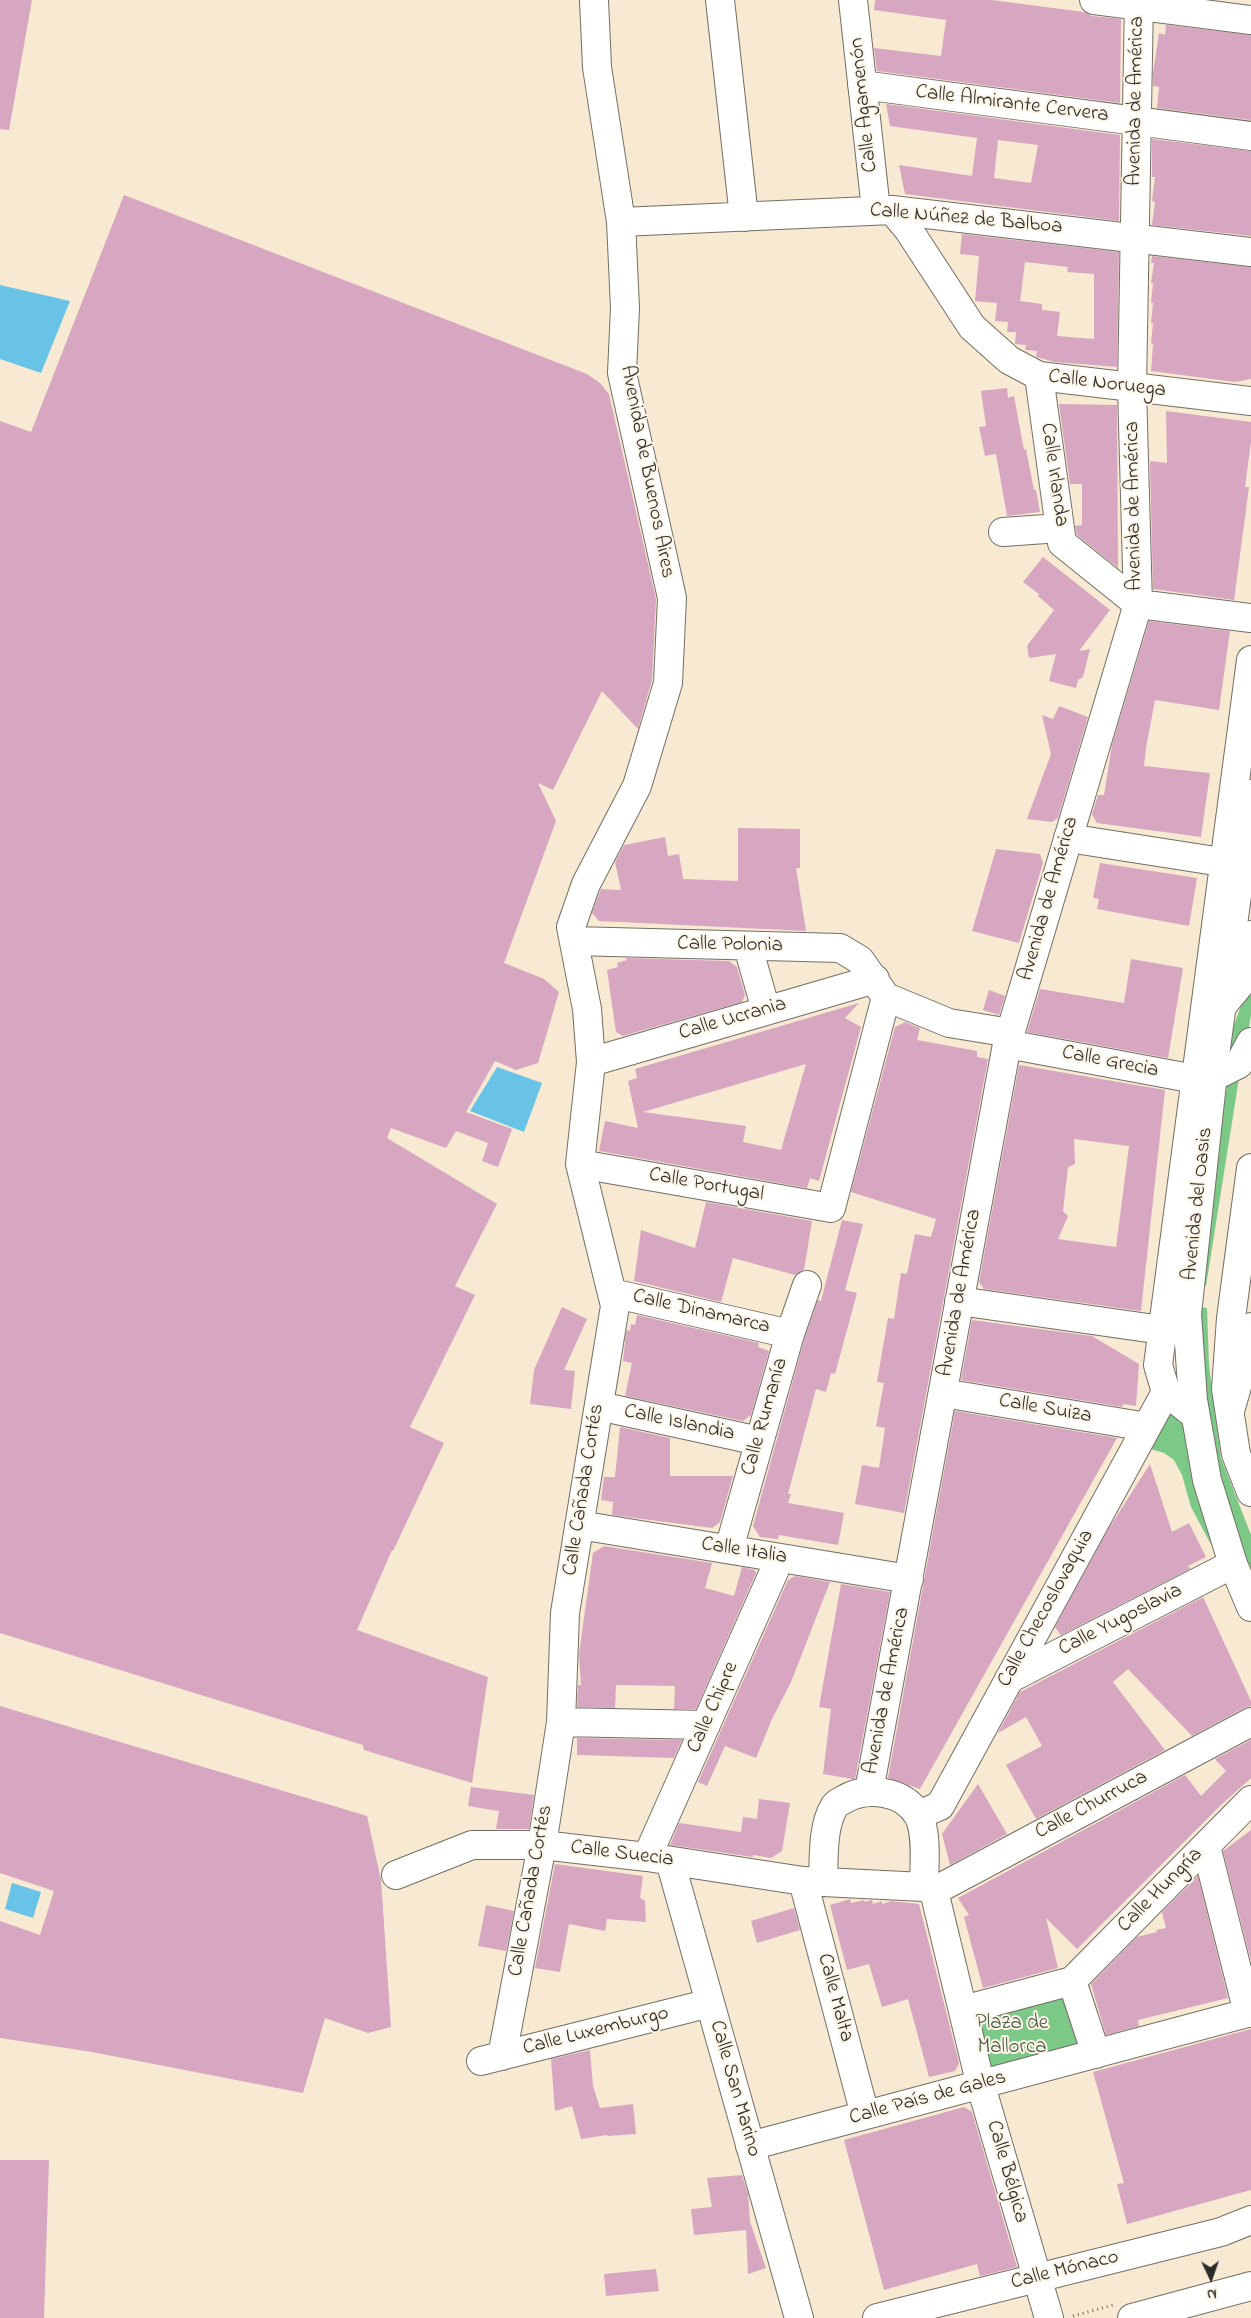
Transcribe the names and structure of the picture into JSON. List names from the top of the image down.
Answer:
{
  "streets": {
    "street": [
      "Avenida de América",
      "Calle Agamenón",
      "Calle Almirante Cervera",
      "Calle Núñez de Balboa",
      "Calle Noruega",
      "Avenida de Buenos Aires",
      "Calle Irlanda",
      "Calle Polonia",
      "Calle Ucrania",
      "Calle Grecia",
      "Calle Portugal",
      "Avenida del Oasis",
      "Calle Dinamarca",
      "Calle Suiza",
      "Calle Rumanía",
      "Calle Islandia",
      "Calle Cañada Cortés",
      "Calle Italia",
      "Calle Checoslovaquia",
      "Calle Yugoslavia",
      "Calle Chipre",
      "Calle Churruca",
      "Calle Suecia",
      "Calle Hungría",
      "Calle Malta",
      "Calle Luxemburgo",
      "Calle San Marino",
      "Calle País de Gales",
      "Calle Bélgica",
      "Calle Mónaco"
    ]
  },
  "crossings": [
    ["Avenida de América", "Calle Almirante Cervera"],
    ["Avenida de América", "Calle Núñez de Balboa"],
    ["Avenida de América", "Calle Noruega"],
    ["Avenida de América", "Calle Irlanda"],
    ["Avenida de América", "Calle Grecia"],
    ["Avenida de América", "Calle Suiza"],
    ["Avenida de América", "Calle Italia"],
    ["Avenida de América", "Calle Malta"],
    ["Calle Agamenón", "Calle Almirante Cervera"],
    ["Calle Agamenón", "Calle Núñez de Balboa"],
    ["Calle Agamenón", "Calle Noruega"],
    ["Calle Núñez de Balboa", "Calle Noruega"],
    ["Calle Núñez de Balboa", "Avenida de Buenos Aires"],
    ["Calle Noruega", "Calle Irlanda"],
    ["Avenida de Buenos Aires", "Calle Polonia"],
    ["Avenida de Buenos Aires", "Calle Cañada Cortés"],
    ["Calle Polonia", "Calle Ucrania"],
    ["Calle Polonia", "Calle Grecia"],
    ["Calle Polonia", "Calle Portugal"],
    ["Calle Polonia", "Calle Cañada Cortés"],
    ["Calle Ucrania", "Calle Grecia"],
    ["Calle Ucrania", "Calle Portugal"],
    ["Calle Ucrania", "Calle Cañada Cortés"],
    ["Calle Grecia", "Calle Portugal"],
    ["Calle Grecia", "Avenida del Oasis"],
    ["Calle Portugal", "Calle Cañada Cortés"],
    ["Avenida del Oasis", "Calle Checoslovaquia"],
    ["Avenida del Oasis", "Calle Yugoslavia"],
    ["Calle Dinamarca", "Calle Rumanía"],
    ["Calle Dinamarca", "Calle Cañada Cortés"],
    ["Calle Suiza", "Calle Checoslovaquia"],
    ["Calle Rumanía", "Calle Islandia"],
    ["Calle Rumanía", "Calle Italia"],
    ["Calle Islandia", "Calle Cañada Cortés"],
    ["Calle Cañada Cortés", "Calle Italia"],
    ["Calle Cañada Cortés", "Calle Suecia"],
    ["Calle Cañada Cortés", "Calle Luxemburgo"],
    ["Calle Italia", "Calle Chipre"],
    ["Calle Checoslovaquia", "Calle Yugoslavia"],
    ["Calle Checoslovaquia", "Calle Bélgica"],
    ["Calle Chipre", "Calle Suecia"],
    ["Calle Chipre", "Calle San Marino"],
    ["Calle Churruca", "Calle Suecia"],
    ["Calle Churruca", "Calle Bélgica"],
    ["Calle Suecia", "Calle Malta"],
    ["Calle Suecia", "Calle San Marino"],
    ["Calle Suecia", "Calle Bélgica"],
    ["Calle Malta", "Calle País de Gales"],
    ["Calle Luxemburgo", "Calle San Marino"],
    ["Calle San Marino", "Calle País de Gales"],
    ["Calle País de Gales", "Calle Bélgica"],
    ["Calle Bélgica", "Calle Mónaco"]
  ],
  "parks": ["Plaza de Mallorca"],
  "north": "bottom"
}
